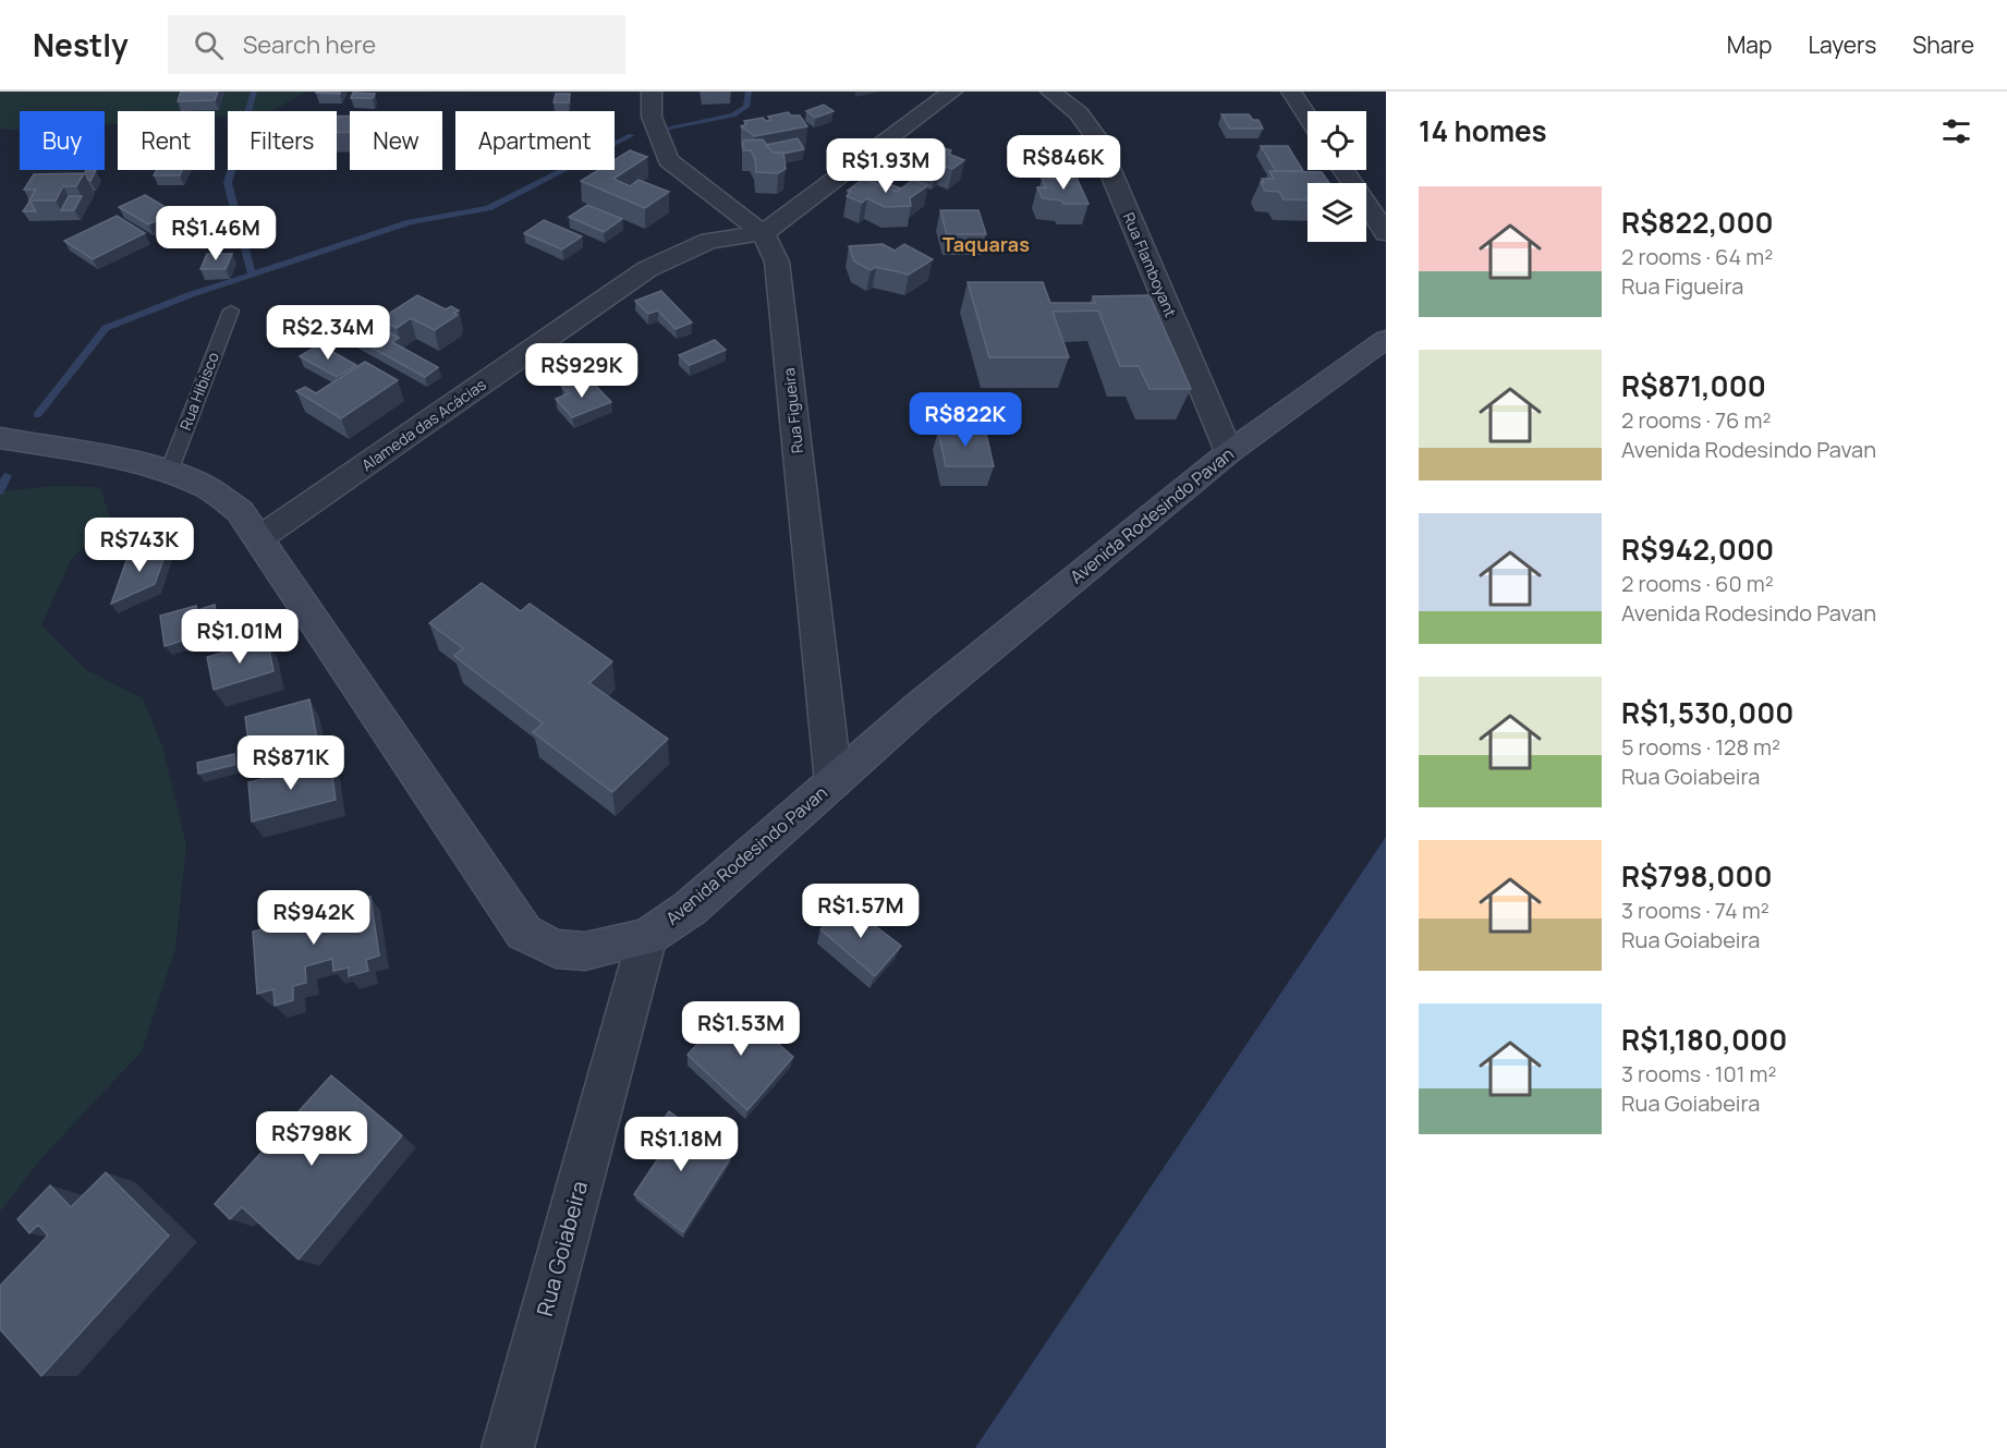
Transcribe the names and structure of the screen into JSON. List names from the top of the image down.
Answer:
{
  "streets": {
    "main road": ["Avenida Rodesindo Pavan"],
    "street": [
      "Rua Flamboyant",
      "Rua Figueira",
      "Alameda das Acácias",
      "Rua Goiabeira"
    ],
    "lane": ["Rua Hibisco"]
  },
  "crossings": [
    ["Rua Flamboyant", "Avenida Rodesindo Pavan"],
    ["Rua Hibisco", "Avenida Rodesindo Pavan"],
    ["Rua Figueira", "Alameda das Acácias"],
    ["Rua Figueira", "Avenida Rodesindo Pavan"],
    ["Alameda das Acácias", "Avenida Rodesindo Pavan"],
    ["Avenida Rodesindo Pavan", "Rua Goiabeira"]
  ],
  "districts": ["Taquaras"],
  "page": {
    "header": "Nestly",
    "search": "Search here",
    "nav": ["Map", "Layers", "Share"],
    "heading": "14 homes",
    "chip": [
      "Buy",
      "Rent",
      "Filters",
      "New",
      "Apartment"
    ],
    "price": [
      "R$846K",
      "R$1.93M",
      "R$1.46M",
      "R$2.34M",
      "R$929K",
      "R$822K",
      "R$743K",
      "R$1.01M",
      "R$871K",
      "R$1.57M",
      "R$942K",
      "R$1.53M",
      "R$798K",
      "R$1.18M"
    ],
    "list": [
      {
        "name": "R$822,000",
        "note": "2 rooms · 64 m² · Rua Figueira"
      },
      {
        "name": "R$871,000",
        "note": "2 rooms · 76 m² · Avenida Rodesindo Pavan"
      },
      {
        "name": "R$942,000",
        "note": "2 rooms · 60 m² · Avenida Rodesindo Pavan"
      },
      {
        "name": "R$1,530,000",
        "note": "5 rooms · 128 m² · Rua Goiabeira"
      },
      {
        "name": "R$798,000",
        "note": "3 rooms · 74 m² · Rua Goiabeira"
      },
      {
        "name": "R$1,180,000",
        "note": "3 rooms · 101 m² · Rua Goiabeira"
      }
    ]
  }
}
